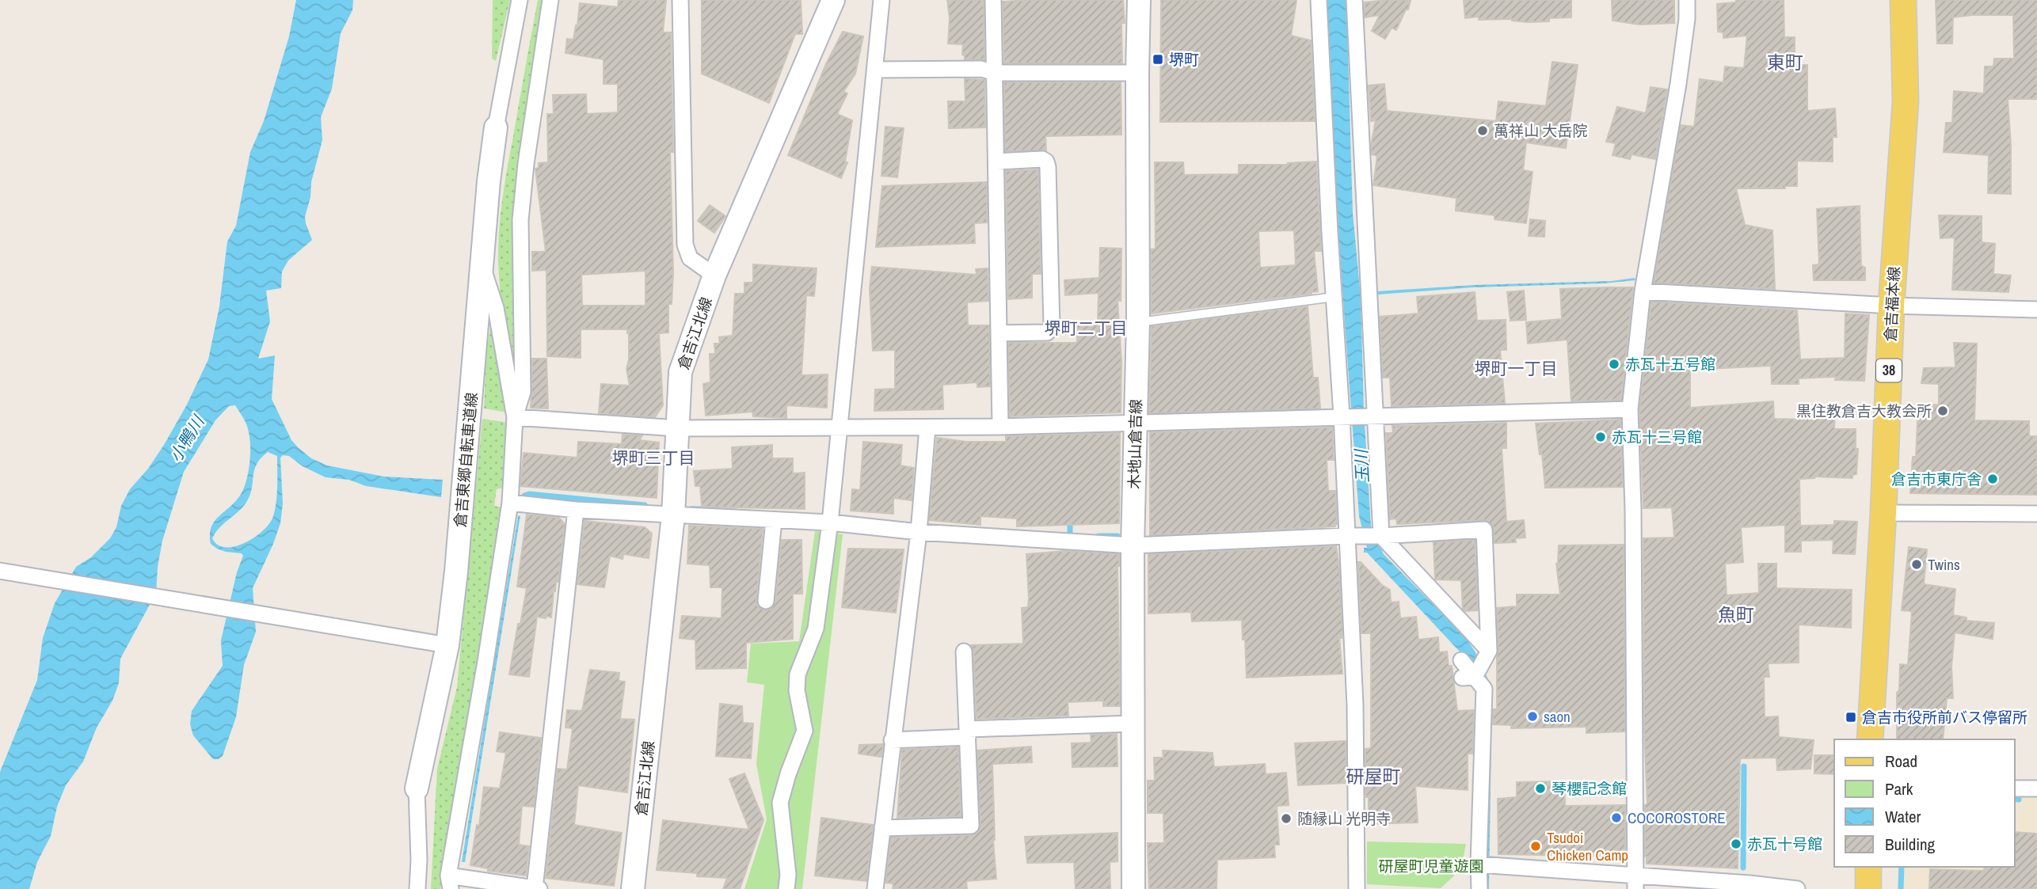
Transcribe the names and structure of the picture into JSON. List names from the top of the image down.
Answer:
{
  "streets": {
    "main road": [
      "倉吉福本線",
      "倉吉江北線",
      "38",
      "木地山倉吉線",
      "倉吉東郷自転車道線"
    ]
  },
  "districts": [
    "東町",
    "堺町二丁目",
    "堺町一丁目",
    "堺町三丁目",
    "魚町",
    "研屋町"
  ],
  "water": ["小鴨川", "玉川"],
  "parks": ["研屋町児童遊園"],
  "places": {
    "transit": ["堺町", "倉吉市役所前バス停留所"],
    "other": [
      "萬祥山 大岳院",
      "赤瓦十五号館",
      "黒住教倉吉大教会所",
      "赤瓦十三号館",
      "倉吉市東庁舎",
      "Twins",
      "saon",
      "琴櫻記念館",
      "COCOROSTORE",
      "随縁山 光明寺",
      "赤瓦十号館",
      "Tsudoi Chicken Camp"
    ]
  },
  "legend": [
    "Road",
    "Park",
    "Water",
    "Building"
  ]
}
